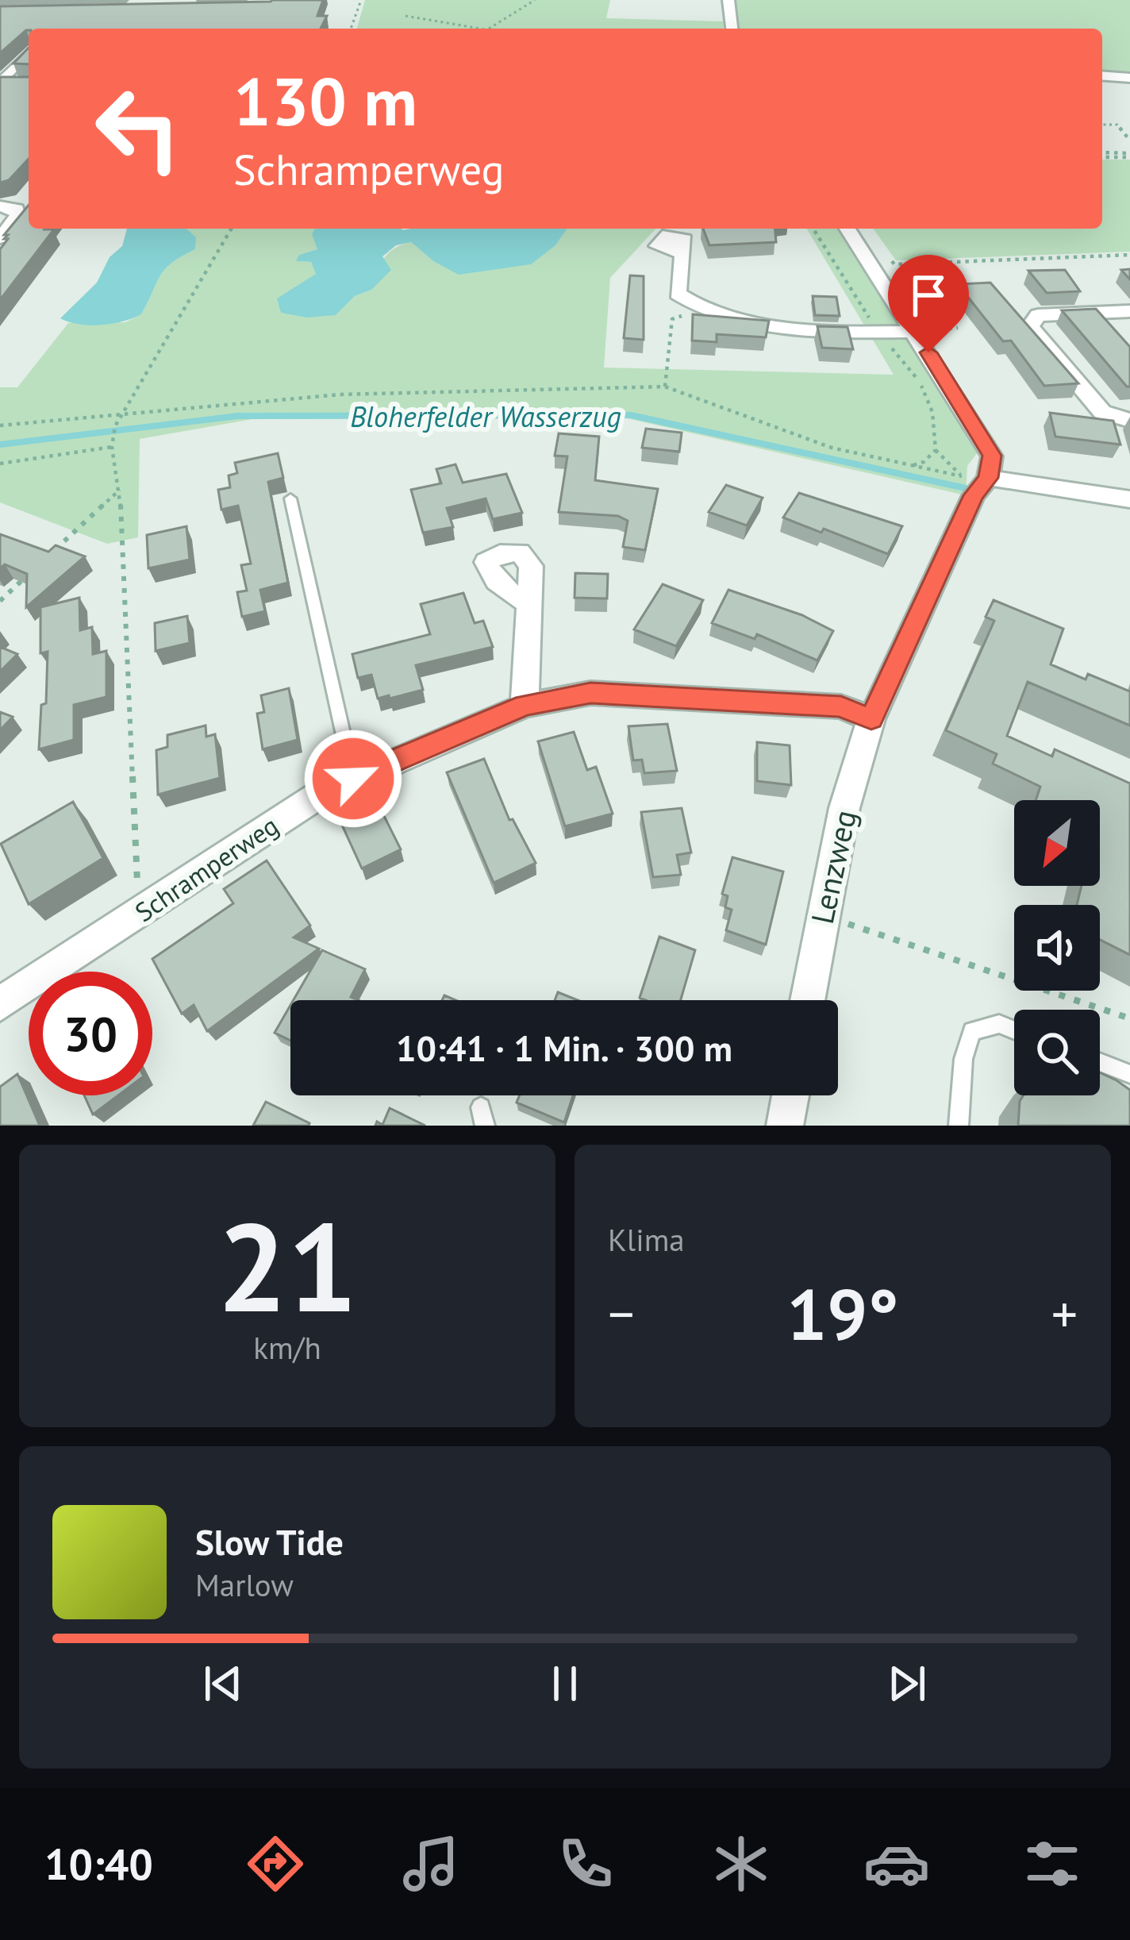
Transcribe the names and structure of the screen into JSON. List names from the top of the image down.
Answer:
{
  "streets": {
    "street": ["Lenzweg", "Schramperweg"]
  },
  "crossings": [
    ["Lenzweg", "Schramperweg"]
  ],
  "water": ["Bloherfelder Wasserzug"],
  "north": "bottom left",
  "page": {
    "turn": ["130 m", "Schramperweg"],
    "limit": "30",
    "trip": "10:41 · 1 Min. · 300 m",
    "tile": [
      ["21", "km/h"],
      "Klima"
    ],
    "heat": ["−", "19°", "+"],
    "song": ["Slow Tide", "Marlow"],
    "tabs": "10:40"
  }
}
